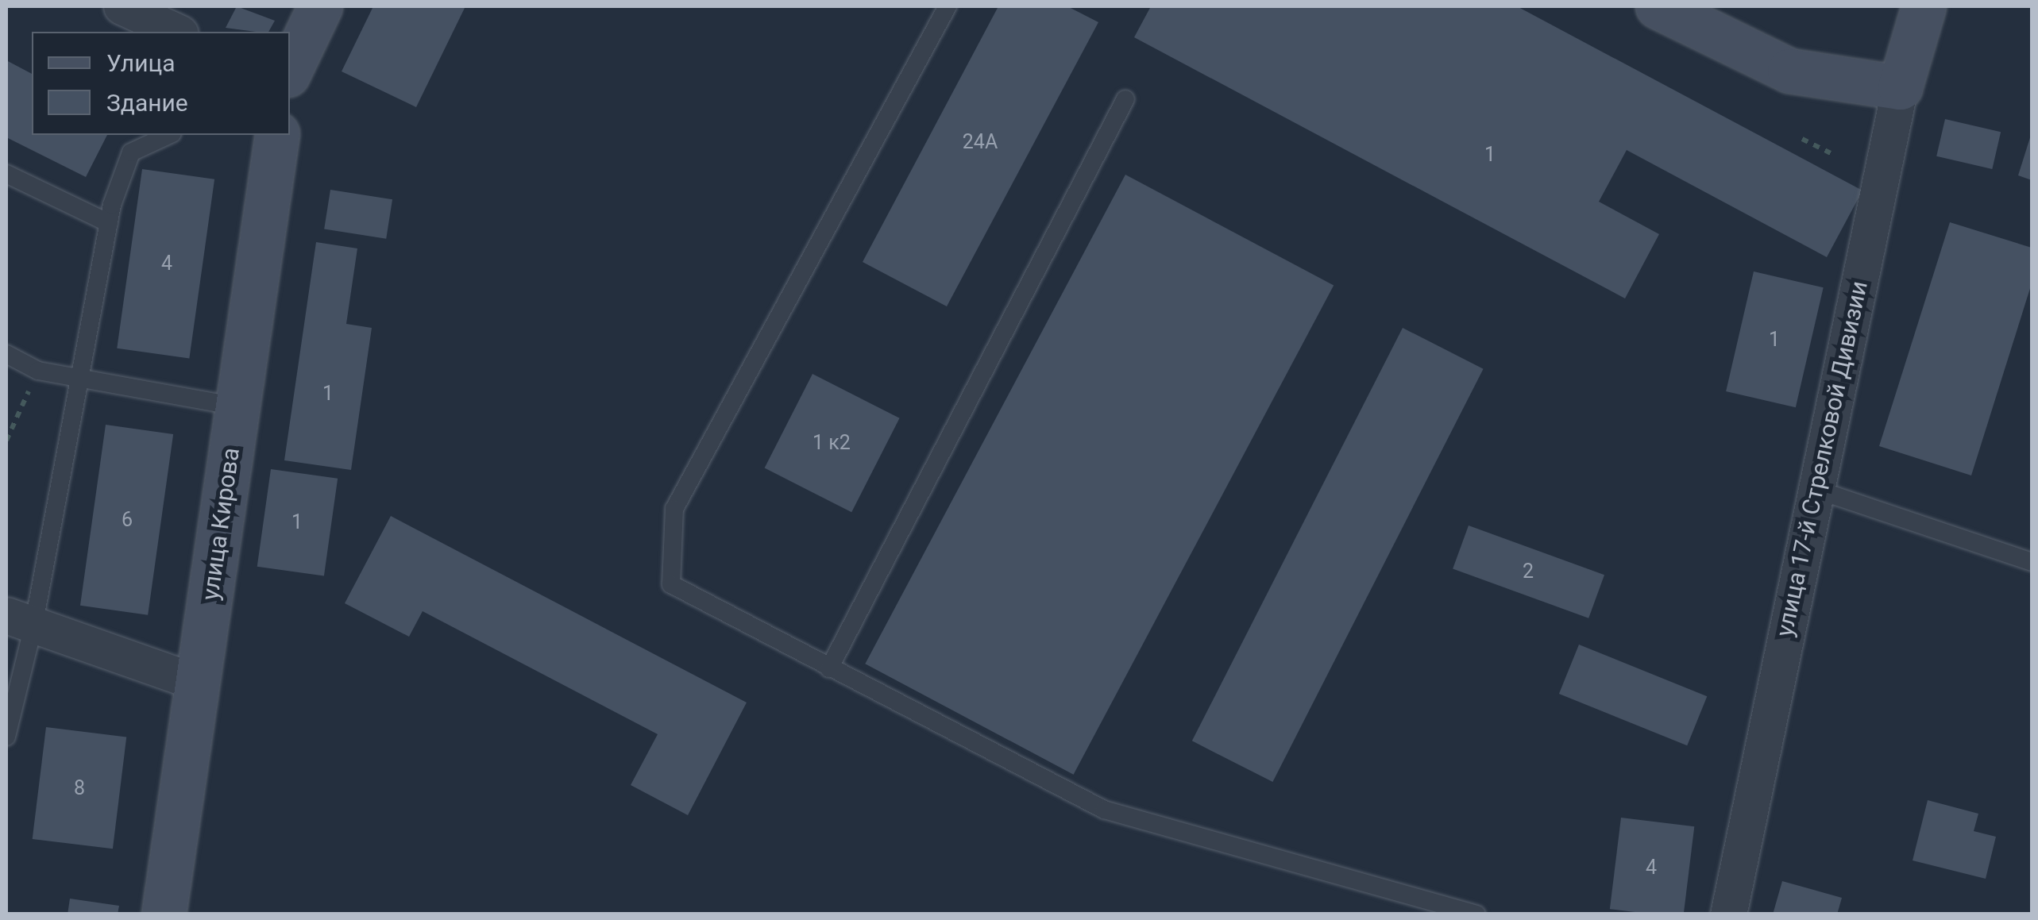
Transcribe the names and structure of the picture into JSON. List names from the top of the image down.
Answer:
{
  "streets": {
    "main road": ["улица 17-й Стрелковой Дивизии", "улица Кирова"]
  },
  "house_numbers": [
    "24А",
    "1",
    "4",
    "1",
    "1",
    "1 к2",
    "6",
    "1",
    "2",
    "8",
    "4"
  ],
  "legend": ["Улица", "Здание"]
}
